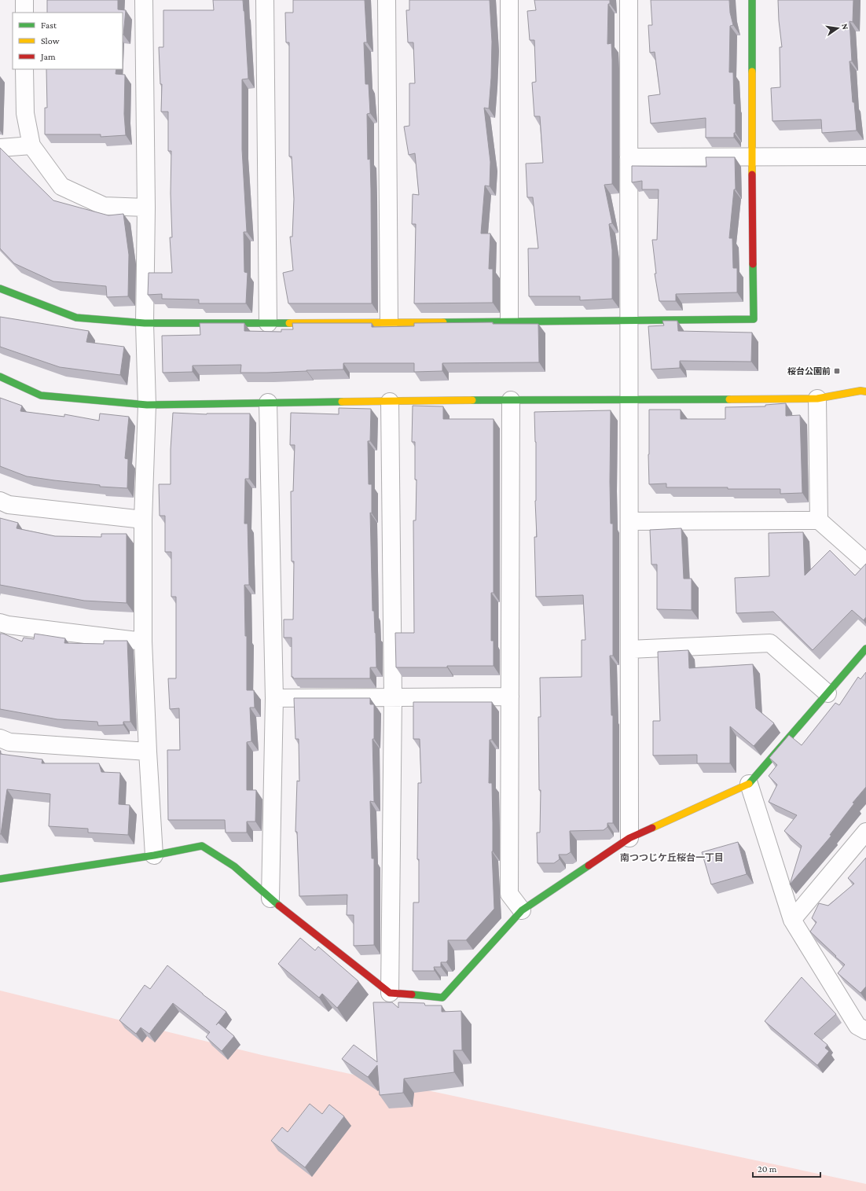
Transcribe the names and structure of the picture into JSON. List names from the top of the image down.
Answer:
{
  "districts": ["南つつじケ丘桜台一丁目"],
  "places": {
    "transit": ["桜台公園前"]
  },
  "legend": ["Fast", "Slow", "Jam"],
  "scale_bar": "20 m",
  "north": "right"
}
